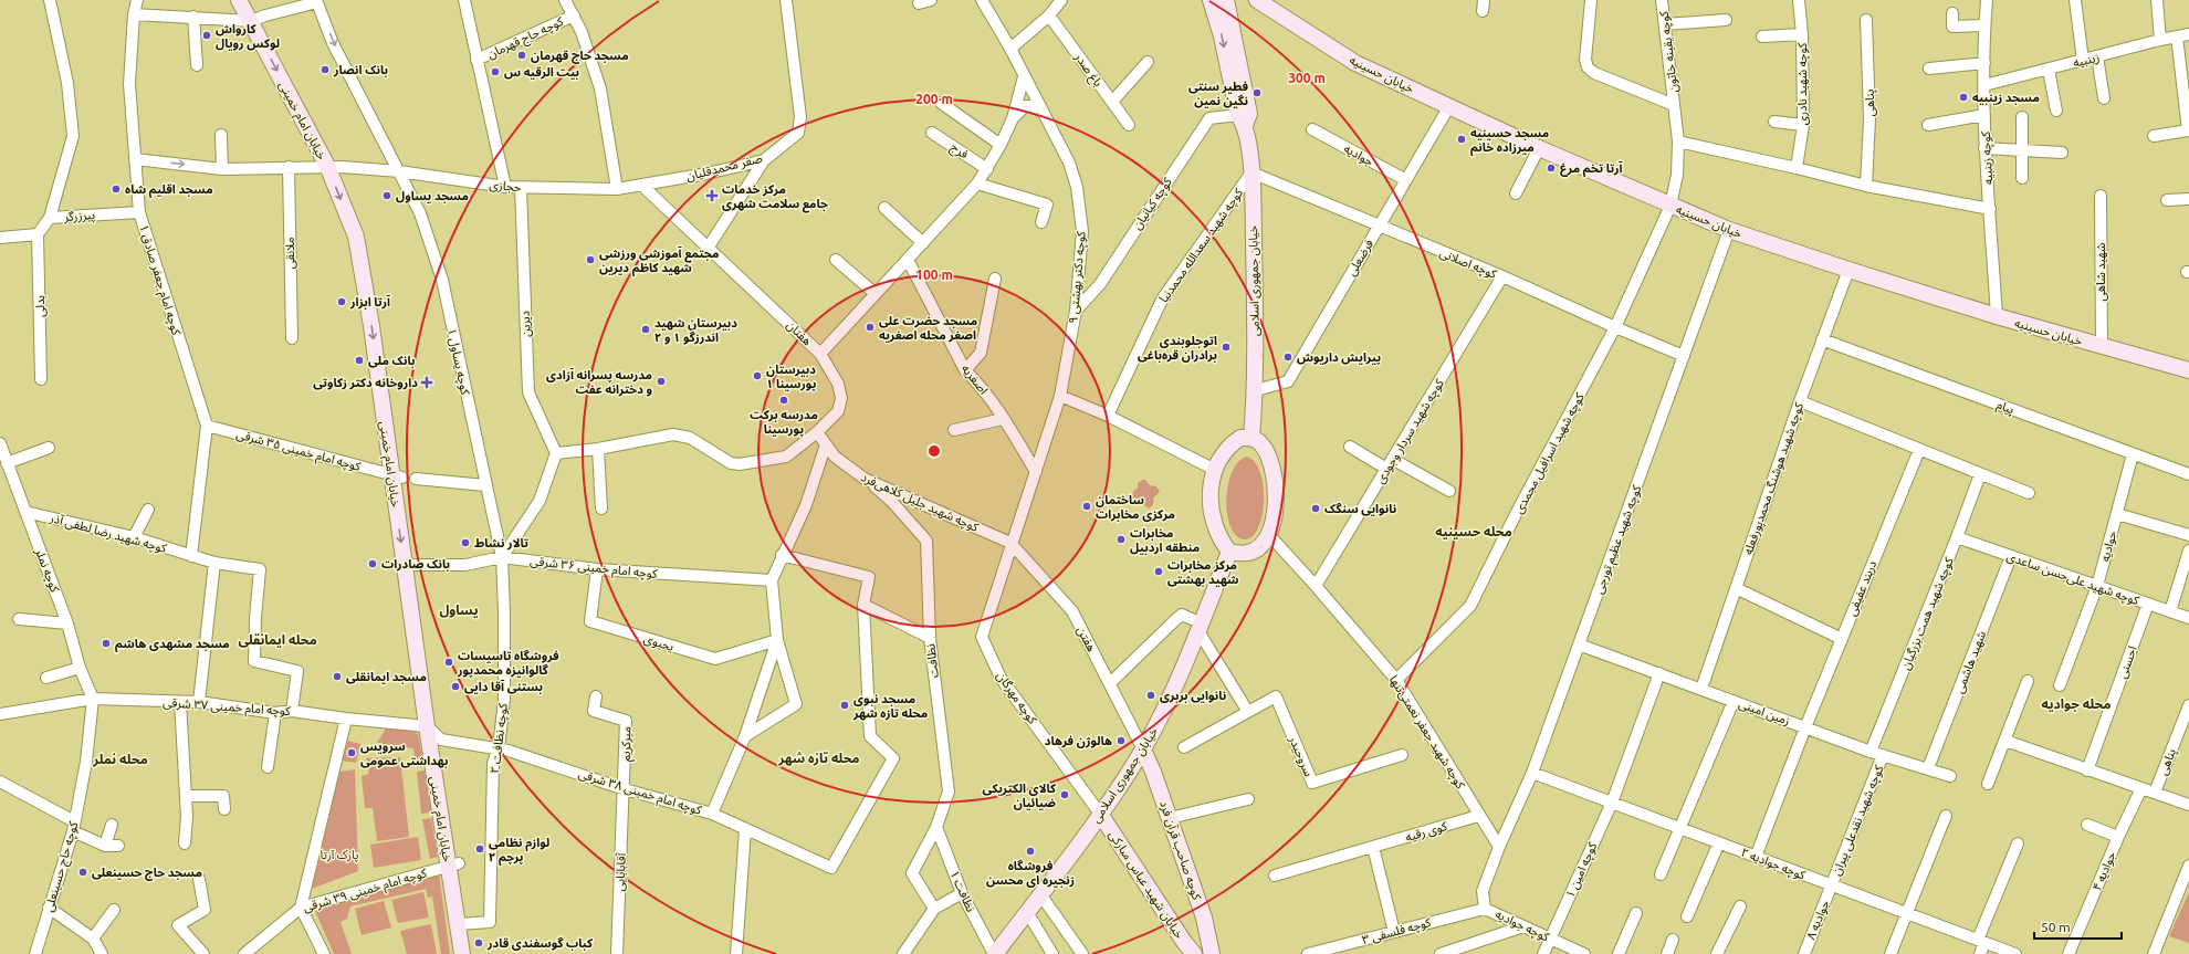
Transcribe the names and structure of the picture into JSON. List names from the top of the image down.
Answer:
{
  "streets": {
    "main road": [
      "خیابان حسینیه",
      "خیابان امام خمینی",
      "خیابان جمهوری اسلامی",
      "کوچه صاحب قرآن فرد",
      "خیابان شهید عباس مبارکی"
    ],
    "street": [
      "کوچه حاج قهرمان",
      "کوچه یقینه خاتون",
      "زینبیه",
      "باغ صدر",
      "کوچه شهید نادری",
      "پناهی",
      "فرج",
      "جوادیه",
      "کوچه زینبیه",
      "صفر محمدقلیان",
      "حجازی",
      "کوچه کیانیان",
      "پیرزرگر",
      "کوچه شهید سعدالله محمدنیا",
      "ملانقی",
      "فرضعلی",
      "کوچه اصلانی",
      "شهید شاهی",
      "کوچه دکتر بهشتی ۹",
      "کوچه امام جعفر صادق ۱",
      "بدلی",
      "دیرین",
      "هفتان",
      "کوچه یساول ۱",
      "اصغریه",
      "پیام",
      "کوچه شهید سردار وجودی",
      "کوچه امام خمینی ۳۵ شرقی",
      "کوچه شهید اسرافیل محمدی",
      "کوچه شهید هوشنگ محمدپورفعله",
      "کوچه شهید جلیل کلاهی‌فرد",
      "کوچه شهید رضا لطفی آذر",
      "کوچه شهید عظیم تورجی",
      "کوچه امام خمینی ۳۶ شرقی",
      "کوچه نملر",
      "کوچه شهید علی‌حسن ساعدی",
      "دربند عفیفی",
      "کوچه شهید همت بزرگیان",
      "هفتن",
      "یحیوی",
      "نظافت",
      "شهید هاشمی",
      "احسنی",
      "کوچه مهرگان",
      "کوچه امام خمینی ۳۷ شرقی",
      "زمین امینی",
      "کوچه شهید جعفر نعمتی‌تنها",
      "کوچه نظافت ۲",
      "میرکریم",
      "سروحیدر",
      "کوچه امام خمینی ۳۸ شرقی",
      "کوچه شهید نقدعلی پیران",
      "کوی رقیه",
      "کوچه جوادیه ۲",
      "کوچه حاج حسینعلی",
      "کوچه امین ۱",
      "جوادیه ۴",
      "آقابابایی",
      "کوچه امام خمینی ۳۹ شرقی",
      "نظافت ۱",
      "جوادیه ۸",
      "کوچه جوادیه",
      "کوچه فلسفی ۳"
    ]
  },
  "crossings": [
    ["کوچه یقینه خاتون", "خیابان حسینیه"],
    ["کوچه یقینه خاتون", "کوچه شهید اسرافیل محمدی"],
    ["زینبیه", "کوچه زینبیه"],
    ["خیابان حسینیه", "کوچه زینبیه"],
    ["خیابان حسینیه", "فرضعلی"],
    ["خیابان حسینیه", "شهید شاهی"],
    ["خیابان حسینیه", "کوچه شهید اسرافیل محمدی"],
    ["خیابان حسینیه", "کوچه شهید هوشنگ محمدپورفعله"],
    ["خیابان حسینیه", "کوچه شهید عظیم تورجی"],
    ["خیابان امام خمینی", "حجازی"],
    ["خیابان امام خمینی", "کوچه امام خمینی ۳۵ شرقی"],
    ["خیابان امام خمینی", "کوچه امام خمینی ۳۶ شرقی"],
    ["خیابان امام خمینی", "کوچه امام خمینی ۳۷ شرقی"],
    ["خیابان امام خمینی", "کوچه نظافت ۲"],
    ["خیابان امام خمینی", "کوچه امام خمینی ۳۸ شرقی"],
    ["خیابان امام خمینی", "کوچه امام خمینی ۳۹ شرقی"],
    ["جوادیه", "فرضعلی"],
    ["جوادیه", "پیام"],
    ["جوادیه", "کوچه شهید علی‌حسن ساعدی"],
    ["صفر محمدقلیان", "حجازی"],
    ["صفر محمدقلیان", "هفتان"],
    ["حجازی", "ملانقی"],
    ["حجازی", "کوچه امام جعفر صادق ۱"],
    ["حجازی", "دیرین"],
    ["حجازی", "کوچه یساول ۱"],
    ["کوچه کیانیان", "کوچه دکتر بهشتی ۹"],
    ["کوچه کیانیان", "خیابان جمهوری اسلامی"],
    ["پیرزرگر", "کوچه امام جعفر صادق ۱"],
    ["پیرزرگر", "بدلی"],
    ["کوچه شهید سعدالله محمدنیا", "کوچه اصلانی"],
    ["کوچه شهید سعدالله محمدنیا", "خیابان جمهوری اسلامی"],
    ["فرضعلی", "کوچه اصلانی"],
    ["فرضعلی", "خیابان جمهوری اسلامی"],
    ["کوچه اصلانی", "خیابان جمهوری اسلامی"],
    ["کوچه اصلانی", "کوچه شهید سردار وجودی"],
    ["کوچه اصلانی", "کوچه شهید اسرافیل محمدی"],
    ["کوچه اصلانی", "کوچه شهید عظیم تورجی"],
    ["کوچه دکتر بهشتی ۹", "اصغریه"],
    ["کوچه دکتر بهشتی ۹", "کوچه شهید جلیل کلاهی‌فرد"],
    ["کوچه دکتر بهشتی ۹", "هفتن"],
    ["کوچه دکتر بهشتی ۹", "کوچه مهرگان"],
    ["کوچه امام جعفر صادق ۱", "کوچه امام خمینی ۳۵ شرقی"],
    ["کوچه امام جعفر صادق ۱", "کوچه شهید رضا لطفی آذر"],
    ["خیابان جمهوری اسلامی", "هفتن"],
    ["خیابان جمهوری اسلامی", "کوچه مهرگان"],
    ["خیابان جمهوری اسلامی", "کوچه شهید جعفر نعمتی‌تنها"],
    ["خیابان جمهوری اسلامی", "کوچه صاحب قرآن فرد"],
    ["خیابان جمهوری اسلامی", "خیابان شهید عباس مبارکی"],
    ["خیابان جمهوری اسلامی", "نظافت ۱"],
    ["دیرین", "هفتان"],
    ["هفتان", "کوچه شهید جلیل کلاهی‌فرد"],
    ["کوچه یساول ۱", "کوچه امام خمینی ۳۶ شرقی"],
    ["کوچه یساول ۱", "کوچه نظافت ۲"],
    ["پیام", "کوچه شهید هوشنگ محمدپورفعله"],
    ["کوچه شهید سردار وجودی", "کوچه شهید جعفر نعمتی‌تنها"],
    ["کوچه شهید اسرافیل محمدی", "کوچه شهید جعفر نعمتی‌تنها"],
    ["کوچه شهید هوشنگ محمدپورفعله", "زمین امینی"],
    ["کوچه شهید جلیل کلاهی‌فرد", "هفتن"],
    ["کوچه شهید جلیل کلاهی‌فرد", "نظافت"],
    ["کوچه شهید جلیل کلاهی‌فرد", "کوچه مهرگان"],
    ["کوچه شهید رضا لطفی آذر", "کوچه نملر"],
    ["کوچه شهید رضا لطفی آذر", "کوچه امام خمینی ۳۷ شرقی"],
    ["کوچه شهید عظیم تورجی", "زمین امینی"],
    ["کوچه شهید عظیم تورجی", "کوچه شهید جعفر نعمتی‌تنها"],
    ["کوچه شهید عظیم تورجی", "کوچه جوادیه ۲"],
    ["کوچه امام خمینی ۳۶ شرقی", "یحیوی"],
    ["کوچه امام خمینی ۳۶ شرقی", "کوچه نظافت ۲"],
    ["کوچه نملر", "کوچه امام خمینی ۳۷ شرقی"],
    ["کوچه نملر", "کوچه حاج حسینعلی"],
    ["کوچه شهید علی‌حسن ساعدی", "کوچه شهید همت بزرگیان"],
    ["کوچه شهید علی‌حسن ساعدی", "شهید هاشمی"],
    ["کوچه شهید علی‌حسن ساعدی", "احسنی"],
    ["دربند عفیفی", "زمین امینی"],
    ["دربند عفیفی", "کوچه جوادیه ۲"],
    ["کوچه شهید همت بزرگیان", "زمین امینی"],
    ["هفتن", "کوچه مهرگان"],
    ["هفتن", "کوچه صاحب قرآن فرد"],
    ["نظافت", "نظافت ۱"],
    ["شهید هاشمی", "زمین امینی"],
    ["کوچه مهرگان", "خیابان شهید عباس مبارکی"],
    ["کوچه امام خمینی ۳۷ شرقی", "کوچه امام خمینی ۳۸ شرقی"],
    ["کوچه امام خمینی ۳۷ شرقی", "کوچه حاج حسینعلی"],
    ["زمین امینی", "کوچه شهید نقدعلی پیران"],
    ["زمین امینی", "کوچه امین ۱"],
    ["کوچه شهید جعفر نعمتی‌تنها", "کوی رقیه"],
    ["کوچه نظافت ۲", "کوچه امام خمینی ۳۸ شرقی"],
    ["میرکریم", "کوچه امام خمینی ۳۸ شرقی"],
    ["میرکریم", "آقابابایی"],
    ["کوچه امام خمینی ۳۸ شرقی", "آقابابایی"],
    ["کوچه شهید نقدعلی پیران", "کوچه جوادیه ۲"],
    ["کوچه شهید نقدعلی پیران", "جوادیه ۸"],
    ["کوچه جوادیه ۲", "کوچه امین ۱"],
    ["کوچه جوادیه ۲", "جوادیه ۸"],
    ["کوچه امین ۱", "کوچه جوادیه"],
    ["کوچه جوادیه", "کوچه فلسفی ۳"]
  ],
  "one_way": ["خیابان امام خمینی"],
  "districts": [
    "محله حسینیه",
    "یساول",
    "محله ایمانقلی",
    "محله جوادیه",
    "محله تازه شهر",
    "محله نملر"
  ],
  "parks": ["پارک آرتا"],
  "places": {
    "other": [
      "کارواش لوکس رویال",
      "مسجد حاج قهرمان",
      "بانک انصار",
      "بیت الرقیه س",
      "فطیر سنتی نگین نمین",
      "مسجد زینبیه",
      "مسجد حسینیه میرزاده خانم",
      "آرتا تخم مرغ",
      "مسجد اقلیم شاه",
      "مسجد یساول",
      "مجتمع آموزشی ورزشی شهید کاظم دیرین",
      "آرتا ابزار",
      "مسجد حضرت علی اصغر محله اصغریه",
      "دبیرستان شهید اندرزگو ۱ و ۲",
      "اتوجلوبندی برادران قره‌باغی",
      "پیرایش داریوش",
      "بانک ملی",
      "دبیرستان پورسینا ۱",
      "مدرسه پسرانه آزادی و دخترانه عفت",
      "مدرسه برکت پورسینا",
      "ساختمان مرکزی مخابرات",
      "نانوایی سنگک",
      "مخابرات منطقه اردبیل",
      "تالار نشاط",
      "بانک صادرات",
      "مرکز مخابرات شهید بهشتی",
      "مسجد مشهدی هاشم",
      "فروشگاه تاسیسات گالوانیزه محمدپور",
      "مسجد ایمانقلی",
      "بستنی آقا دایی",
      "نانوایی بربری",
      "مسجد نبوی محله تازه شهر",
      "هالوژن فرهاد",
      "سرویس بهداشتی عمومی",
      "کالای الکتریکی ضیائیان",
      "لوازم نظامی پرچم ۲",
      "فروشگاه زنجیره ای محسن",
      "مسجد حاج حسینعلی",
      "کباب گوسفندی قادر"
    ],
    "health": ["مرکز خدمات جامع سلامت شهری", "داروخانه دکتر زکاوتی"]
  },
  "scale_bar": "50 m",
  "rings": ["300 m", "200 m", "100 m"]
}
